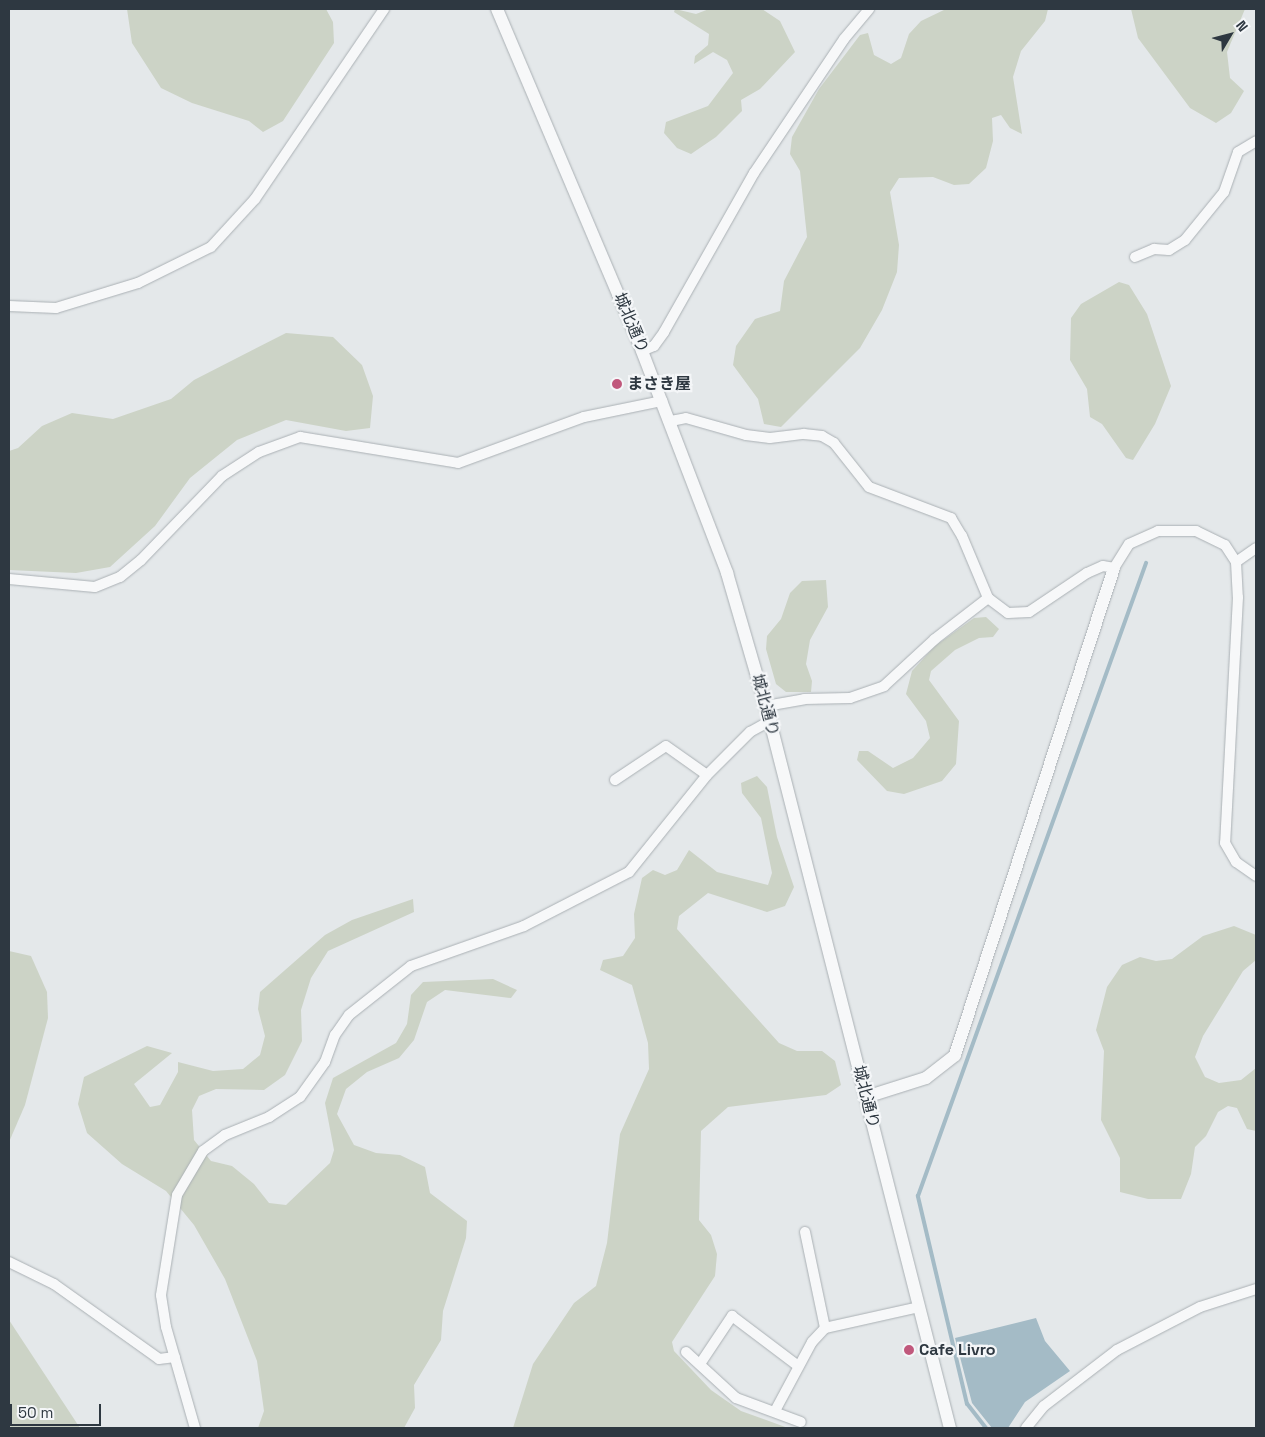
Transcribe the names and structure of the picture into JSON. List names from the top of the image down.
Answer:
{
  "streets": {
    "street": ["城北通り"]
  },
  "places": ["まさき屋", "Cafe Livro"],
  "scale_bar": "50 m",
  "north": "top right"
}
